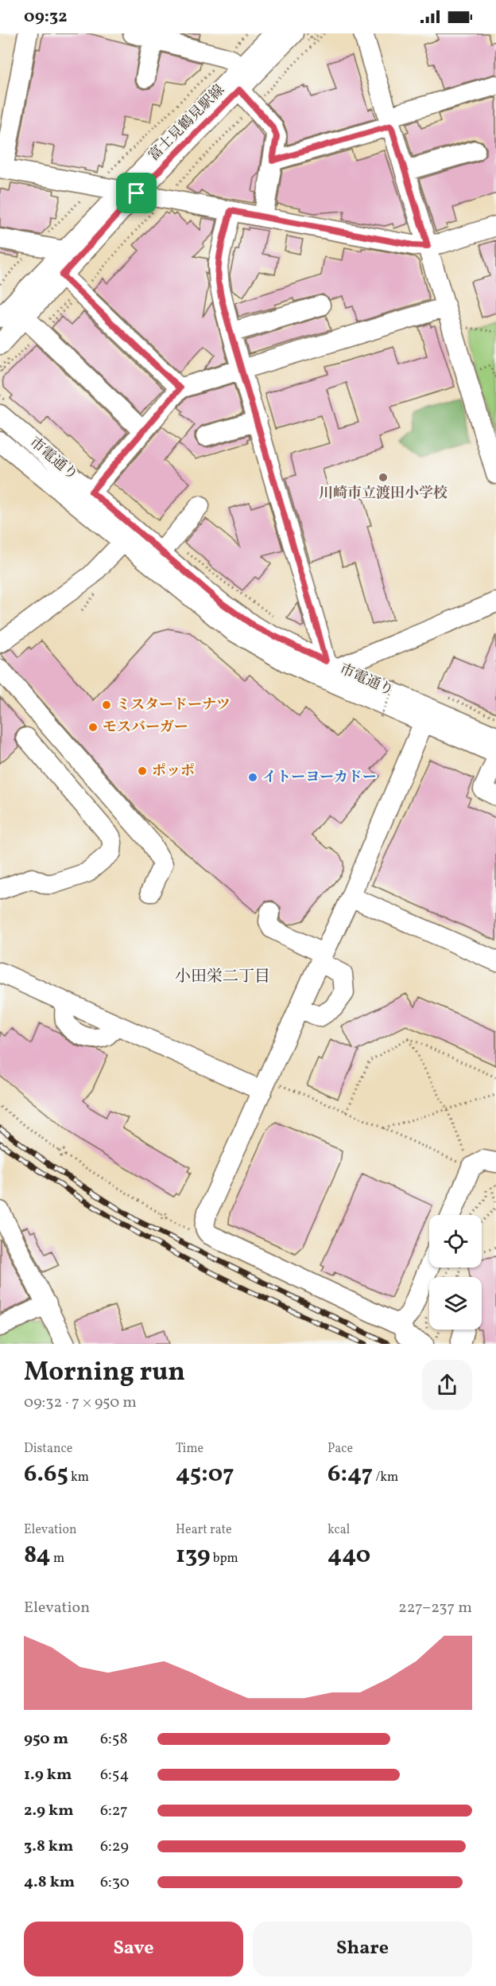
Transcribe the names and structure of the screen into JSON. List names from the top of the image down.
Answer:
{
  "streets": {
    "street": ["富士見鶴見駅線", "市電通り"]
  },
  "districts": ["小田栄二丁目"],
  "places": [
    "川崎市立渡田小学校",
    "ミスタードーナツ",
    "モスバーガー",
    "ポッポ",
    "イトーヨーカドー"
  ],
  "page": {
    "status": "09:32",
    "heading": ["Morning run", "09:32 · 7 × 950 m"],
    "stats": [
      ["Distance", "6.65 km"],
      ["Time", "45:07"],
      ["Pace", "6:47 /km"],
      ["Elevation", "84 m"],
      ["Heart rate", "139 bpm"],
      ["kcal", "440"]
    ],
    "chart": ["Elevation", "227–237 m"],
    "list": [
      {
        "name": "950 m",
        "note": "6:58"
      },
      {
        "name": "1.9 km",
        "note": "6:54"
      },
      {
        "name": "2.9 km",
        "note": "6:27"
      },
      {
        "name": "3.8 km",
        "note": "6:29"
      },
      {
        "name": "4.8 km",
        "note": "6:30"
      }
    ],
    "buttons": ["Save", "Share"]
  }
}
